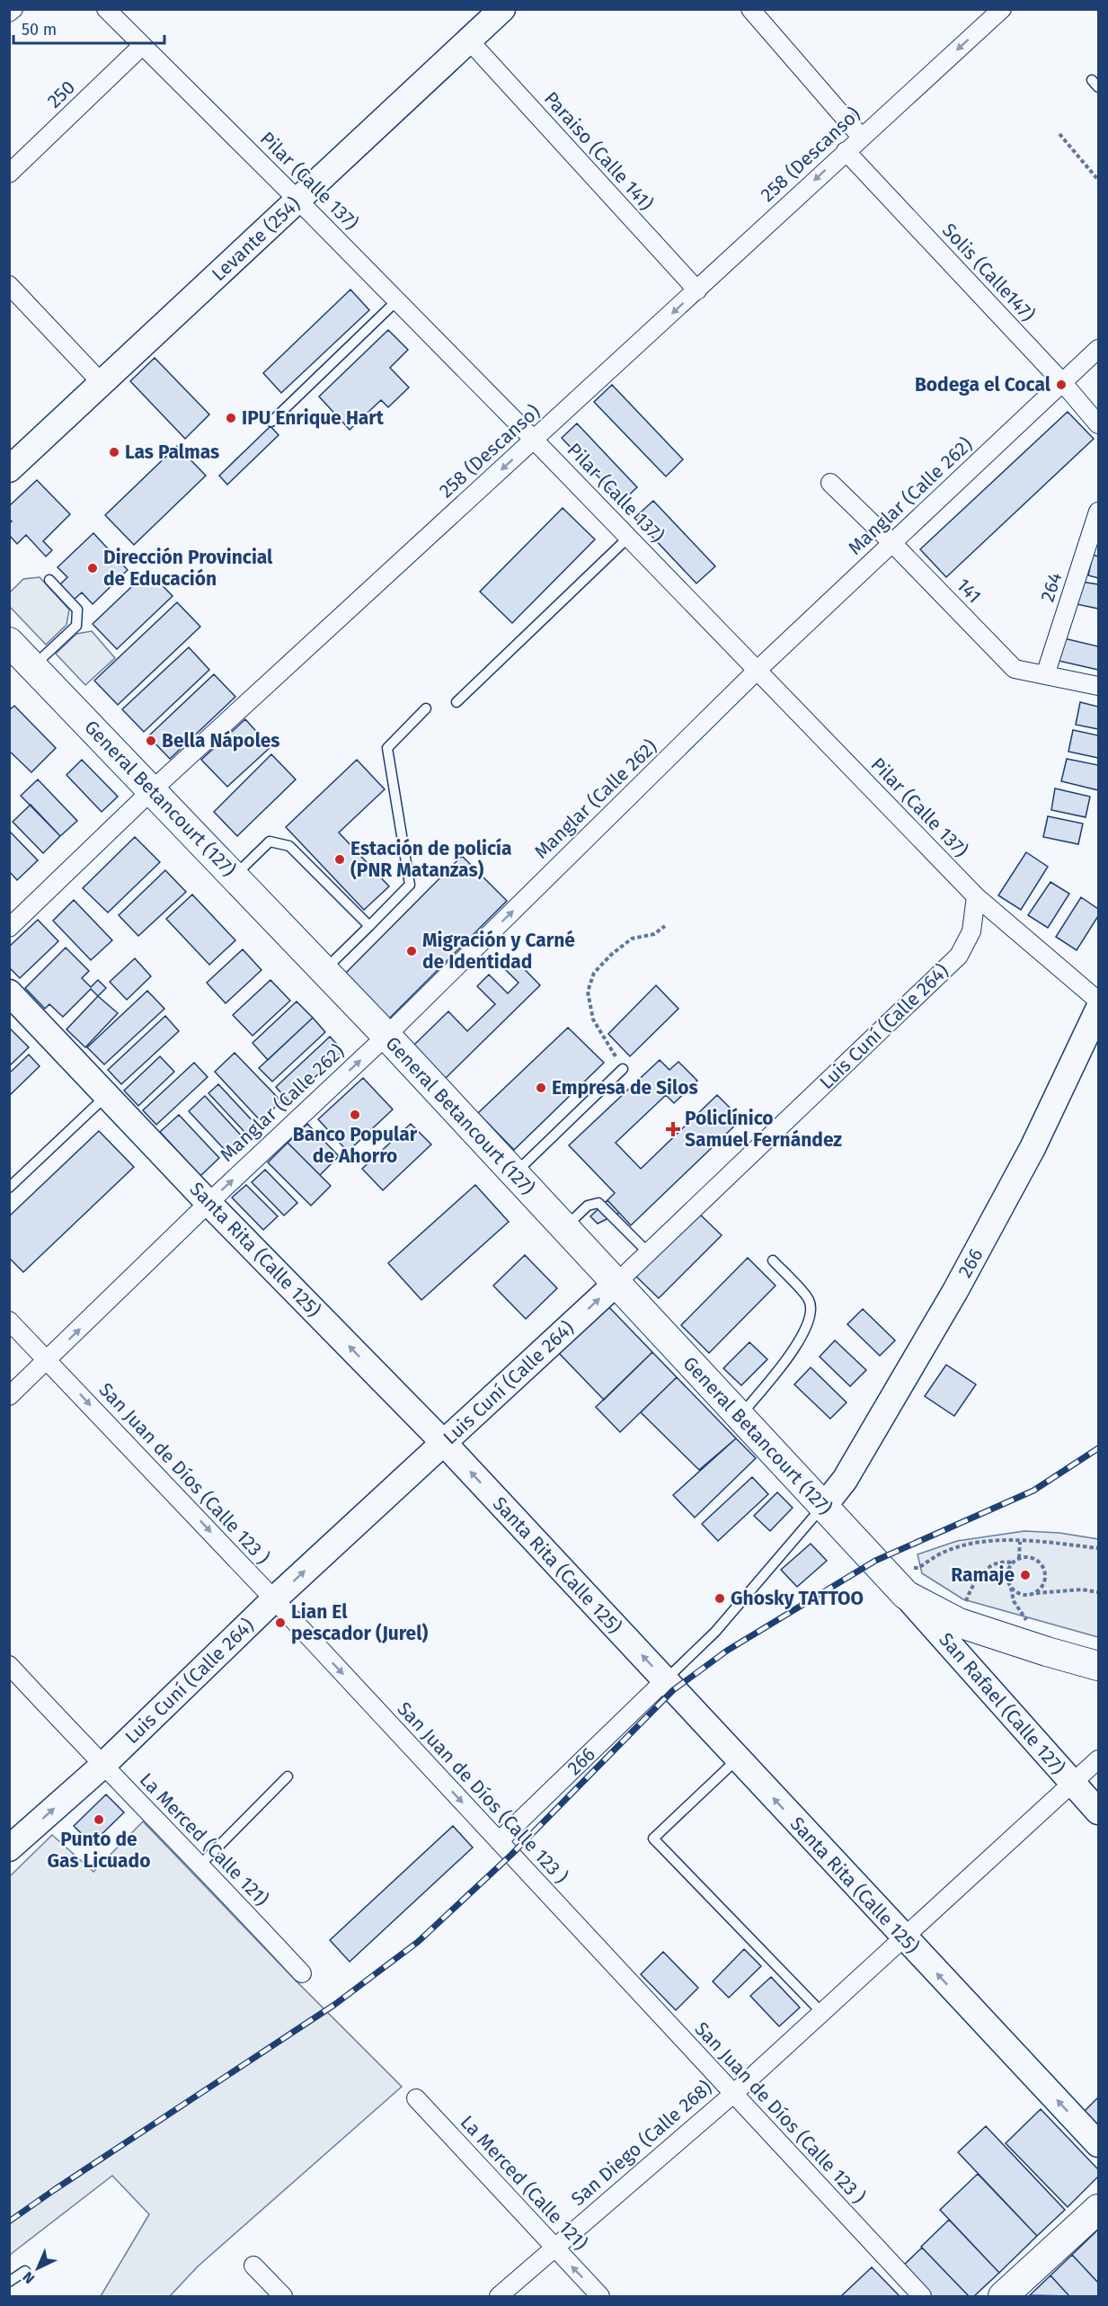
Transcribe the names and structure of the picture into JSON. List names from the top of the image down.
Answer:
{
  "streets": {
    "main road": ["General Betancourt (127)"],
    "street": [
      "250",
      "Paraiso (Calle 141)",
      "258 (Descanso)",
      "Pilar (Calle 137)",
      "Levante (254)",
      "Solis (Calle147)",
      "Manglar (Calle 262)",
      "264",
      "141",
      "Luis Cuní (Calle 264)",
      "Santa Rita (Calle 125)",
      "266",
      "San Juan de Díos (Calle 123 )",
      "San Rafael (Calle 127)",
      "La Merced (Calle 121)",
      "San Diego (Calle 268)"
    ]
  },
  "crossings": [
    ["250", "Pilar (Calle 137)"],
    ["Paraiso (Calle 141)", "258 (Descanso)"],
    ["Paraiso (Calle 141)", "Levante (254)"],
    ["258 (Descanso)", "Pilar (Calle 137)"],
    ["258 (Descanso)", "Solis (Calle147)"],
    ["258 (Descanso)", "General Betancourt (127)"],
    ["Pilar (Calle 137)", "Levante (254)"],
    ["Pilar (Calle 137)", "Manglar (Calle 262)"],
    ["Pilar (Calle 137)", "Luis Cuní (Calle 264)"],
    ["Solis (Calle147)", "Manglar (Calle 262)"],
    ["Manglar (Calle 262)", "141"],
    ["Manglar (Calle 262)", "General Betancourt (127)"],
    ["Manglar (Calle 262)", "Santa Rita (Calle 125)"],
    ["Manglar (Calle 262)", "San Juan de Díos (Calle 123 )"],
    ["264", "141"],
    ["General Betancourt (127)", "Luis Cuní (Calle 264)"],
    ["General Betancourt (127)", "266"],
    ["General Betancourt (127)", "San Rafael (Calle 127)"],
    ["Luis Cuní (Calle 264)", "Santa Rita (Calle 125)"],
    ["Luis Cuní (Calle 264)", "San Juan de Díos (Calle 123 )"],
    ["Luis Cuní (Calle 264)", "La Merced (Calle 121)"],
    ["Santa Rita (Calle 125)", "266"],
    ["Santa Rita (Calle 125)", "San Diego (Calle 268)"],
    ["266", "San Juan de Díos (Calle 123 )"],
    ["San Juan de Díos (Calle 123 )", "San Diego (Calle 268)"],
    ["San Rafael (Calle 127)", "San Diego (Calle 268)"],
    ["La Merced (Calle 121)", "San Diego (Calle 268)"]
  ],
  "one_way": [
    "258 (Descanso)",
    "Manglar (Calle 262)",
    "Luis Cuní (Calle 264)",
    "Santa Rita (Calle 125)",
    "San Juan de Díos (Calle 123 )"
  ],
  "places": {
    "other": [
      "Bodega el Cocal",
      "IPU Enrique Hart",
      "Las Palmas",
      "Dirección Provincial de Educación",
      "Bella Nápoles",
      "Estación de policía (PNR Matanzas)",
      "Migración y Carné de Identidad",
      "Empresa de Silos",
      "Banco Popular de Ahorro",
      "Ramaje",
      "Ghosky TATTOO",
      "Lian El pescador (Jurel)",
      "Punto de Gas Licuado"
    ],
    "health": ["Policlínico Samuel Fernández"]
  },
  "scale_bar": "50 m",
  "north": "bottom left"
}
